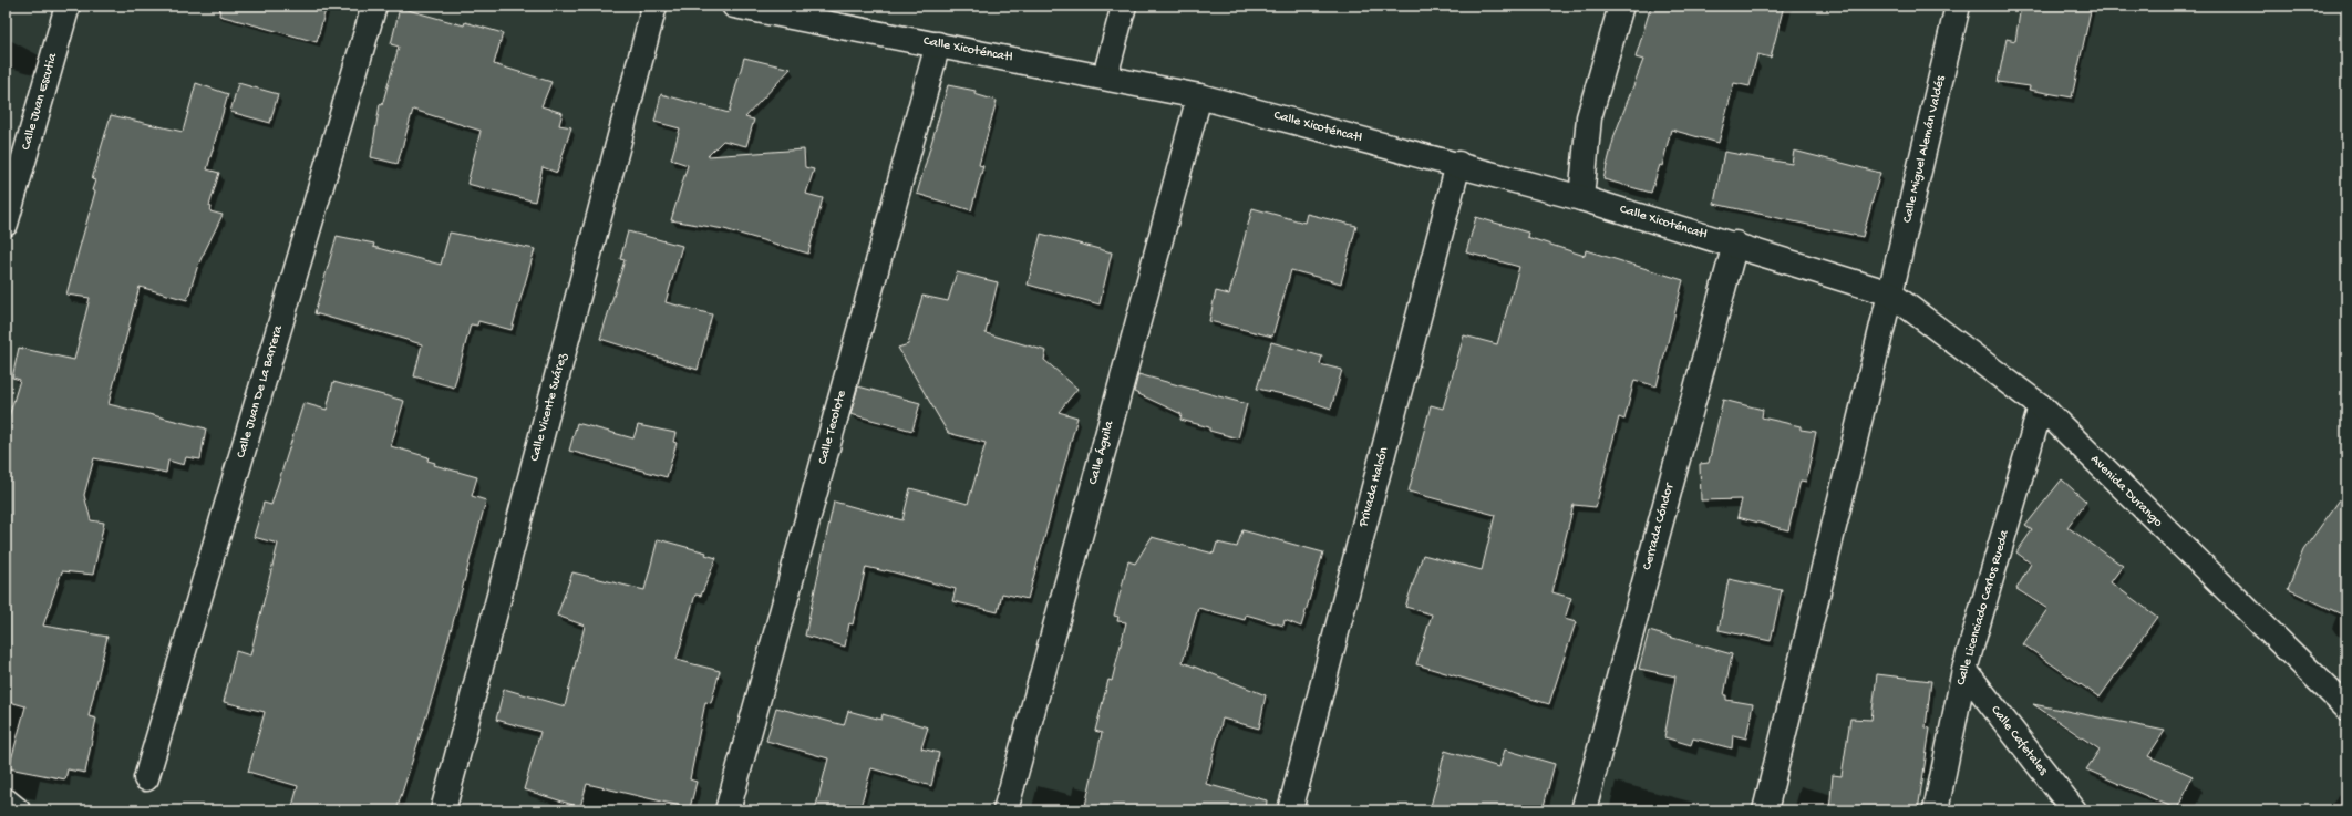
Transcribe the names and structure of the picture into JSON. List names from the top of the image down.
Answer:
{
  "streets": {
    "street": [
      "Calle Xicoténcatl",
      "Calle Juan Escutia",
      "Calle Miguel Alemán Valdés",
      "Calle Juan De La Barrera",
      "Calle Vicente Suárez",
      "Calle Tecolote",
      "Calle Águila",
      "Privada Halcón",
      "Avenida Durango",
      "Cerrada Cóndor",
      "Calle Licenciado Carlos Rueda",
      "Calle Cafetales"
    ]
  },
  "crossings": [
    ["Calle Xicoténcatl", "Calle Miguel Alemán Valdés"],
    ["Calle Xicoténcatl", "Calle Tecolote"],
    ["Calle Xicoténcatl", "Calle Águila"],
    ["Calle Xicoténcatl", "Privada Halcón"],
    ["Calle Xicoténcatl", "Avenida Durango"],
    ["Calle Xicoténcatl", "Cerrada Cóndor"],
    ["Calle Miguel Alemán Valdés", "Avenida Durango"],
    ["Avenida Durango", "Calle Licenciado Carlos Rueda"],
    ["Calle Licenciado Carlos Rueda", "Calle Cafetales"]
  ]
}
